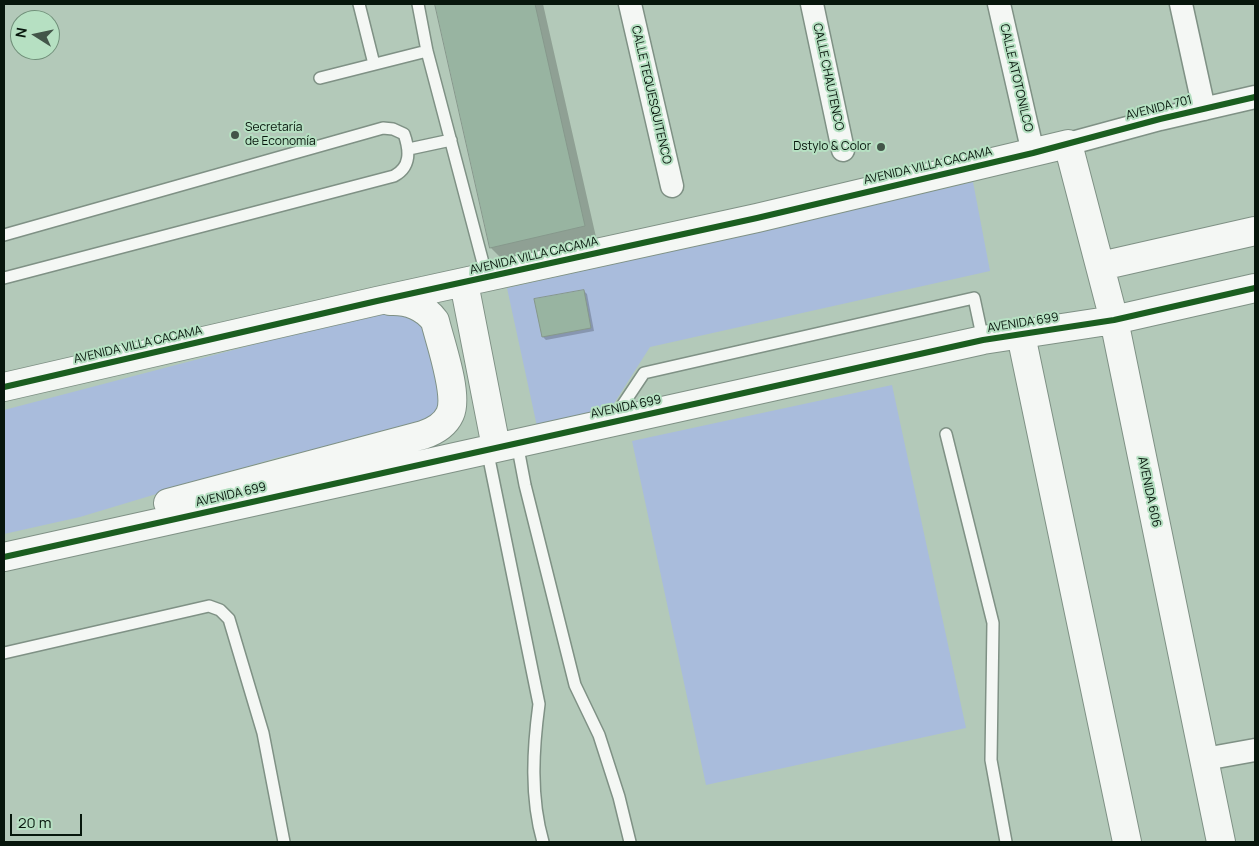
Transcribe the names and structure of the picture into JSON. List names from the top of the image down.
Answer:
{
  "streets": {
    "street": [
      "CALLE CHAUTENCO",
      "CALLE ATOTONILCO",
      "CALLE TEQUESQUITENCO",
      "AVENIDA 701",
      "AVENIDA VILLA CACAMA",
      "AVENIDA 699",
      "AVENIDA 606"
    ]
  },
  "crossings": [
    ["CALLE ATOTONILCO", "AVENIDA VILLA CACAMA"],
    ["AVENIDA 701", "AVENIDA VILLA CACAMA"],
    ["AVENIDA 701", "AVENIDA 606"],
    ["AVENIDA VILLA CACAMA", "AVENIDA 606"],
    ["AVENIDA 699", "AVENIDA 606"]
  ],
  "places": ["Secretaría de Economía", "Dstylo & Color"],
  "scale_bar": "20 m",
  "north": "left"
}
